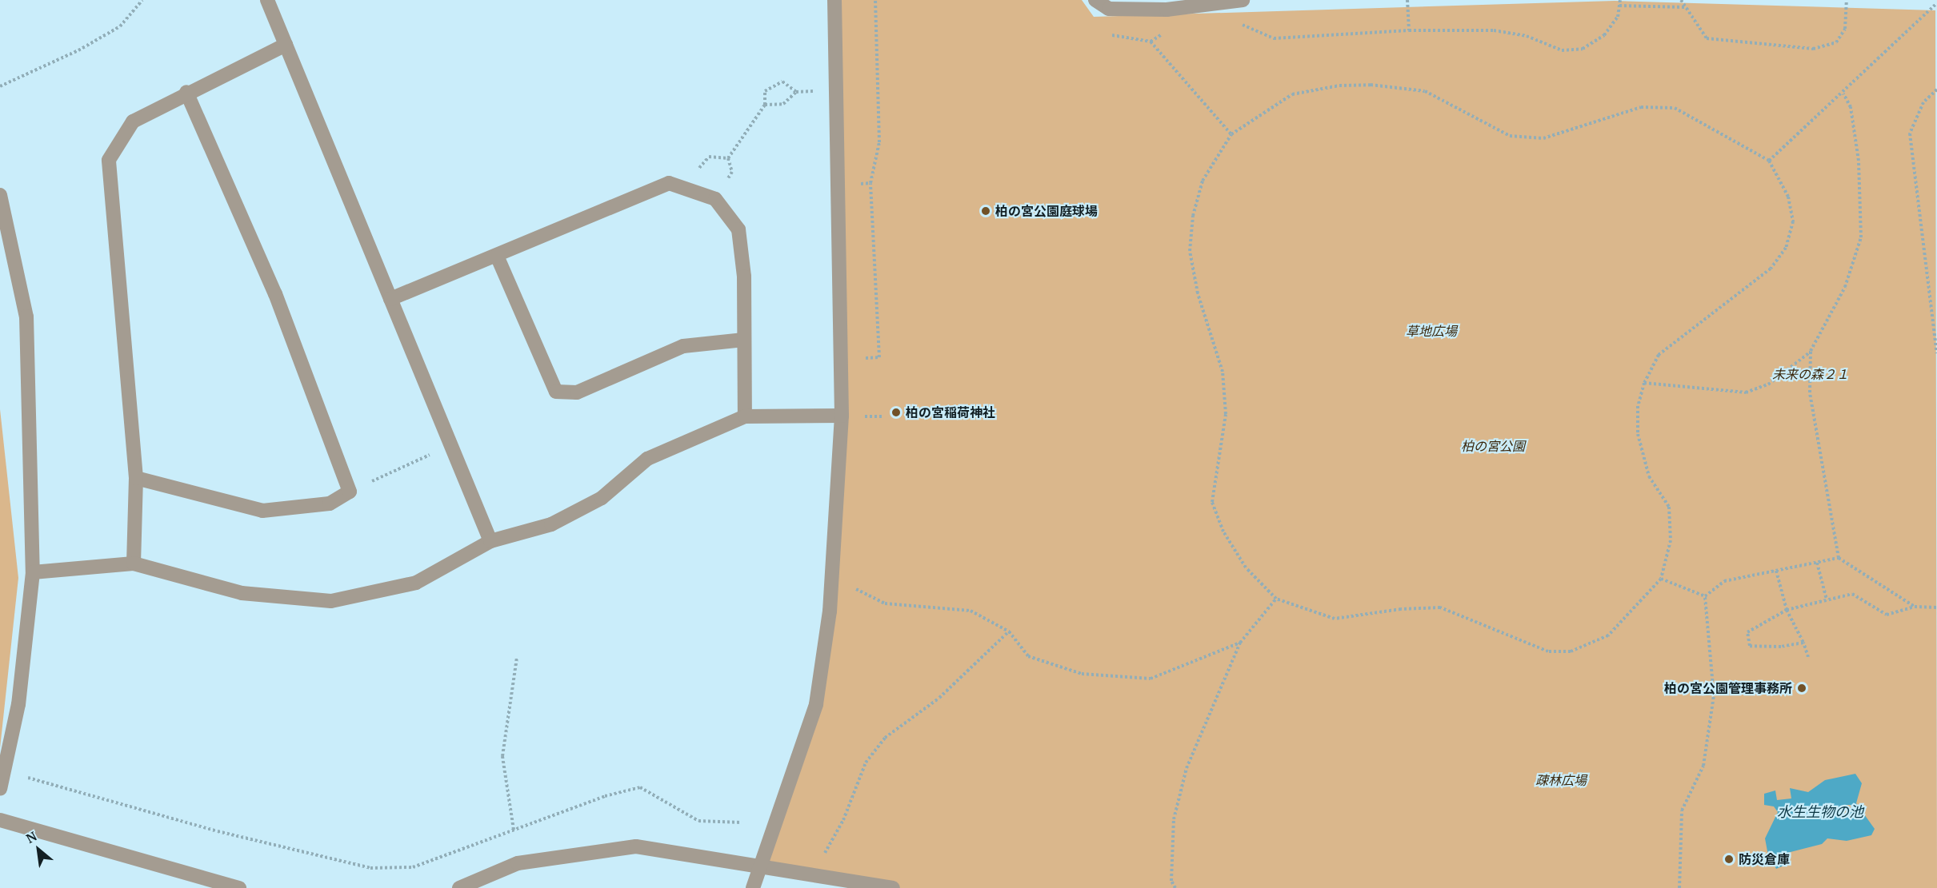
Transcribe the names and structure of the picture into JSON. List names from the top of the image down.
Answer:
{
  "water": ["水生生物の池"],
  "parks": [
    "草地広場",
    "未来の森２１",
    "柏の宮公園",
    "疎林広場"
  ],
  "places": [
    "柏の宮公園庭球場",
    "柏の宮稲荷神社",
    "柏の宮公園管理事務所",
    "防災倉庫"
  ],
  "north": "top left"
}
